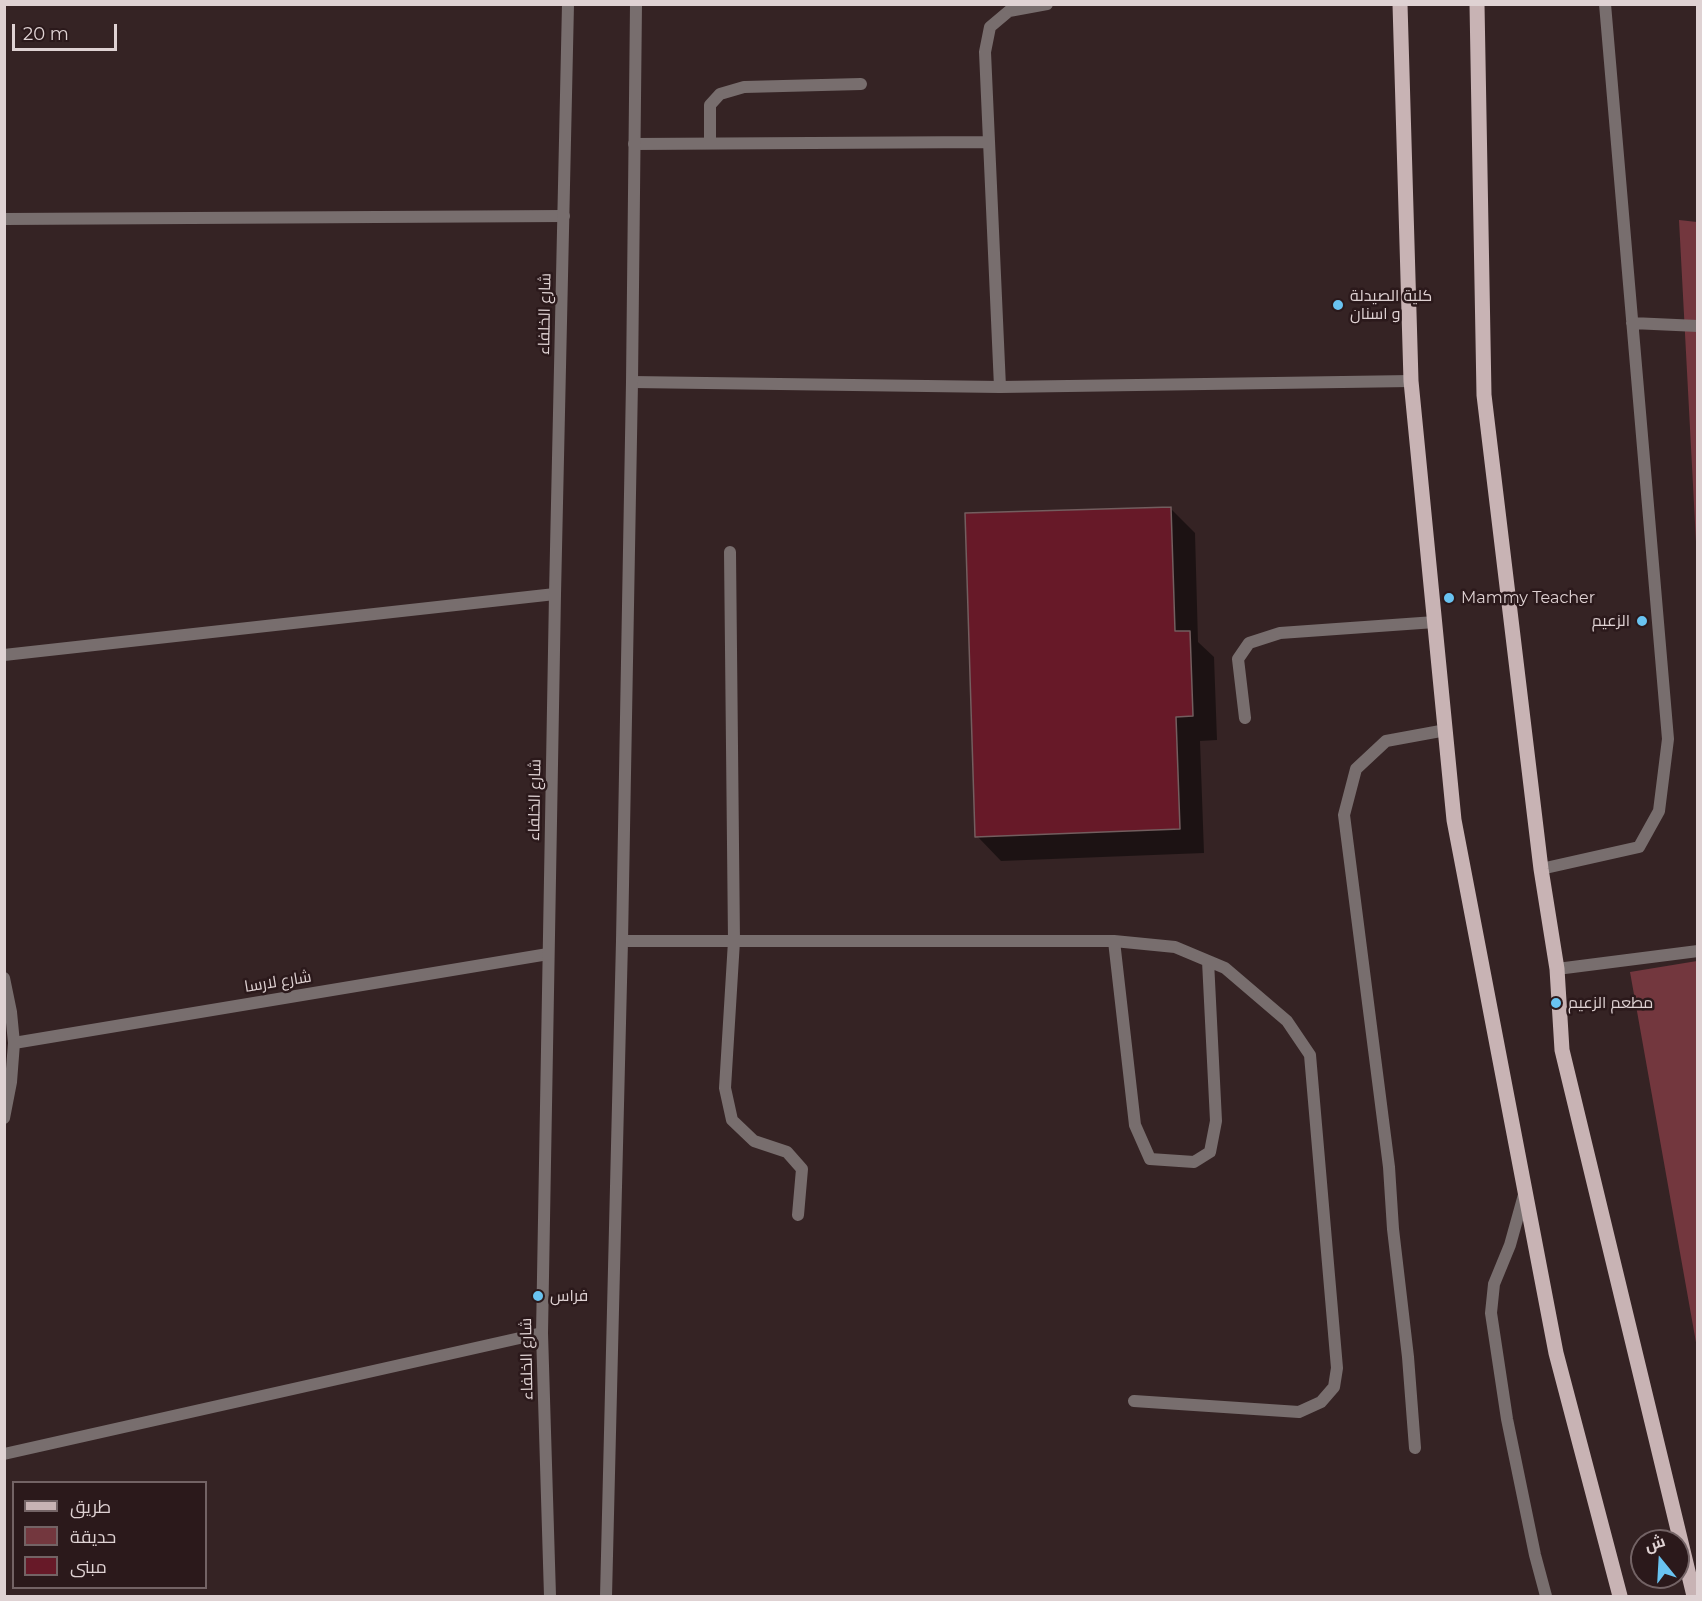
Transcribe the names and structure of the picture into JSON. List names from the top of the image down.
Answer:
{
  "streets": {
    "street": ["شارع الخلفاء", "شارع لارسا"]
  },
  "crossings": [
    ["شارع الخلفاء", "شارع لارسا"]
  ],
  "places": [
    "كلية الصيدلة و اسنان",
    "Mammy Teacher",
    "الزعيم",
    "مطعم الزعيم",
    "فراس"
  ],
  "legend": ["طريق", "حديقة", "مبنى"],
  "scale_bar": "20 m",
  "north": "top"
}
